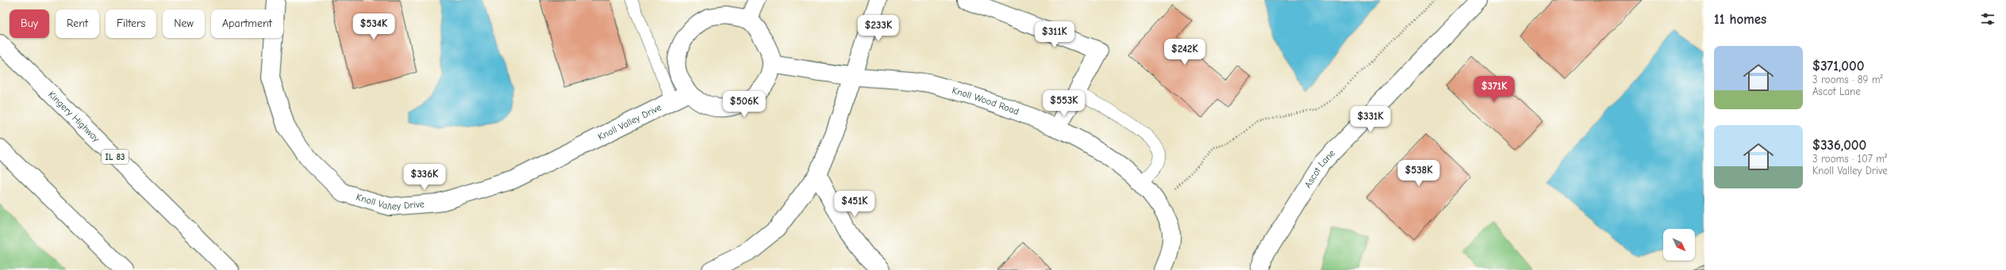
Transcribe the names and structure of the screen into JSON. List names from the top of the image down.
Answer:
{
  "streets": {
    "main road": [
      "Knoll Wood Road",
      "Kingery Highway",
      "Knoll Valley Drive",
      "IL 83",
      "Ascot Lane"
    ]
  },
  "crossings": [
    ["Knoll Wood Road", "Knoll Valley Drive"]
  ],
  "north": "bottom right",
  "page": {
    "heading": "11 homes",
    "chip": [
      "Buy",
      "Rent",
      "Filters",
      "New",
      "Apartment"
    ],
    "price": [
      "$534K",
      "$233K",
      "$311K",
      "$242K",
      "$371K",
      "$553K",
      "$506K",
      "$331K",
      "$538K",
      "$336K",
      "$451K"
    ],
    "list": [
      {
        "name": "$371,000",
        "note": "3 rooms · 89 m² · Ascot Lane"
      },
      {
        "name": "$336,000",
        "note": "3 rooms · 107 m² · Knoll Valley Drive"
      }
    ]
  }
}
